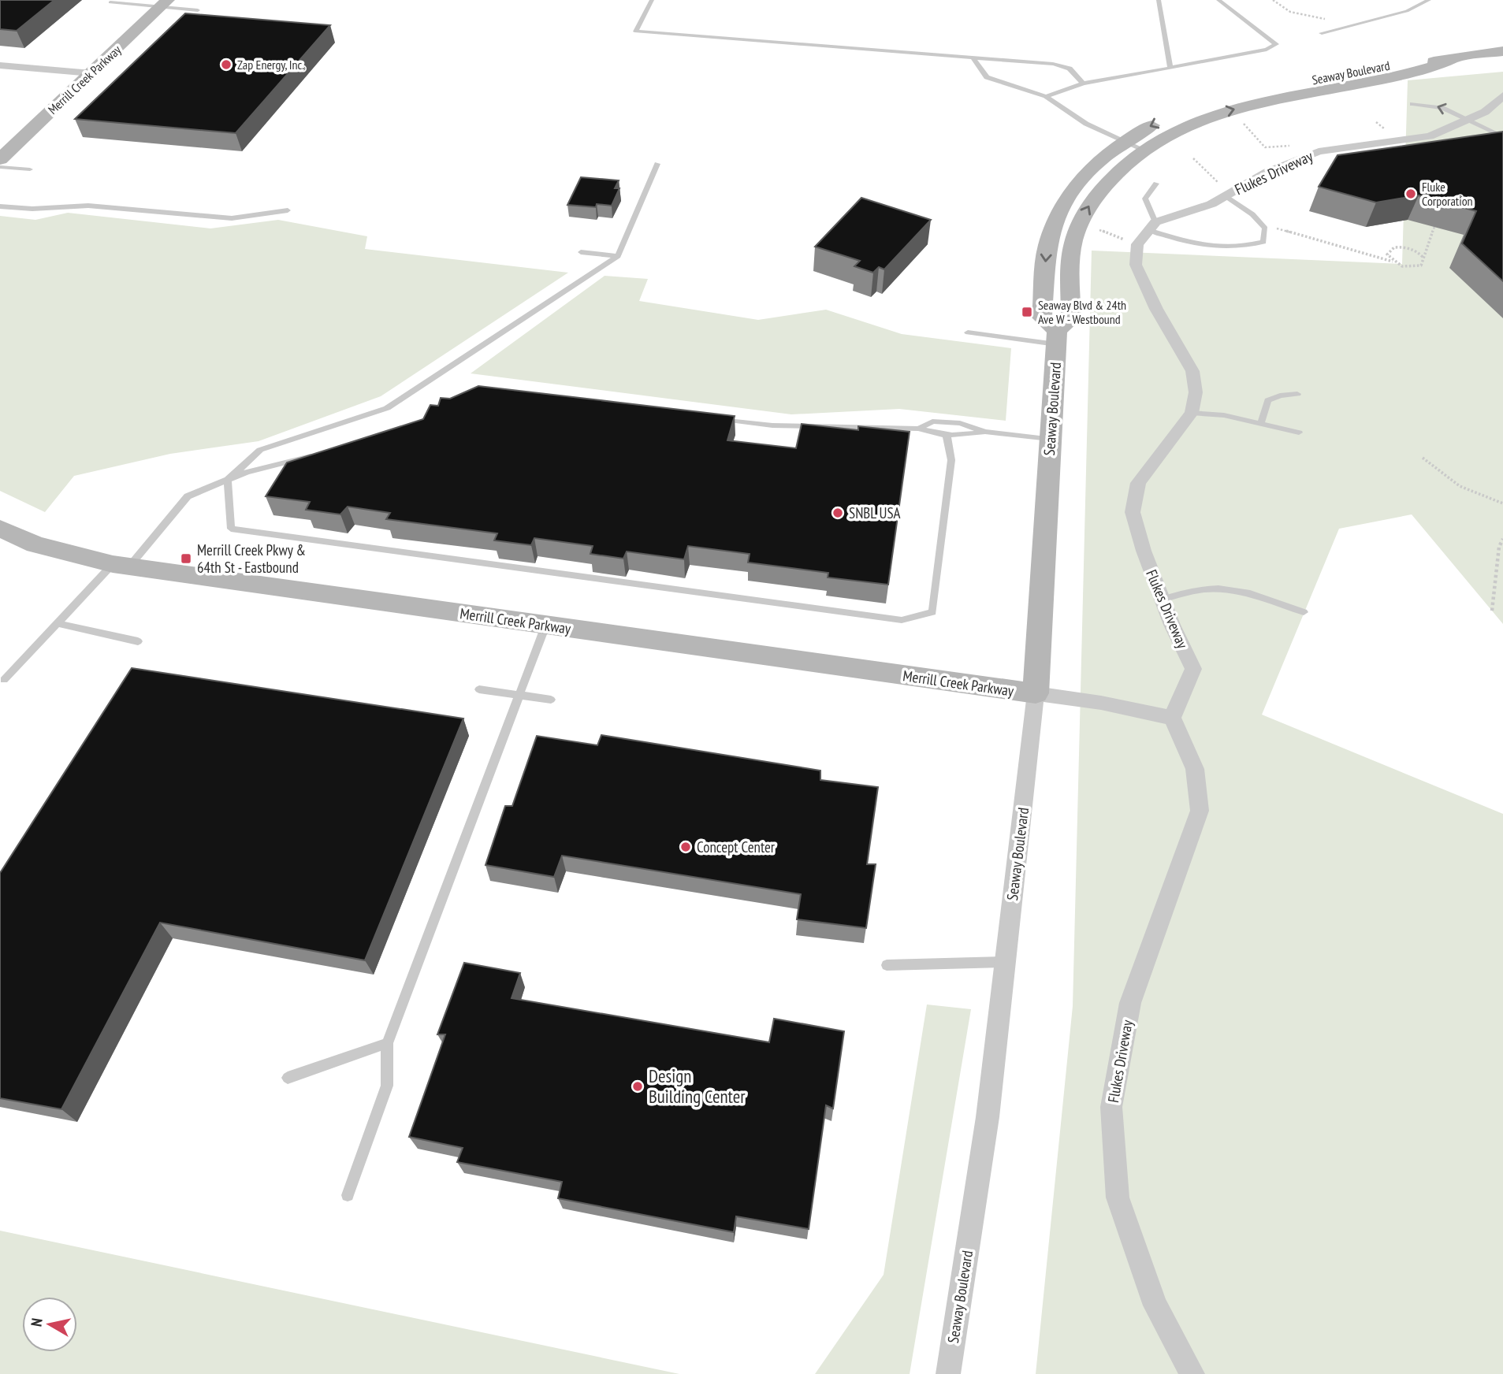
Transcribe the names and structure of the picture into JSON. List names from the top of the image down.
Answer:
{
  "streets": {
    "street": ["Seaway Boulevard", "Merrill Creek Parkway", "Flukes Driveway"]
  },
  "crossings": [
    ["Seaway Boulevard", "Merrill Creek Parkway"]
  ],
  "places": {
    "other": [
      "Zap Energy, Inc.",
      "Fluke Corporation",
      "SNBL USA",
      "Concept Center",
      "Design Building Center"
    ],
    "transit": ["Seaway Blvd & 24th Ave W - Westbound", "Merrill Creek Pkwy & 64th St - Eastbound"]
  },
  "north": "left"
}
